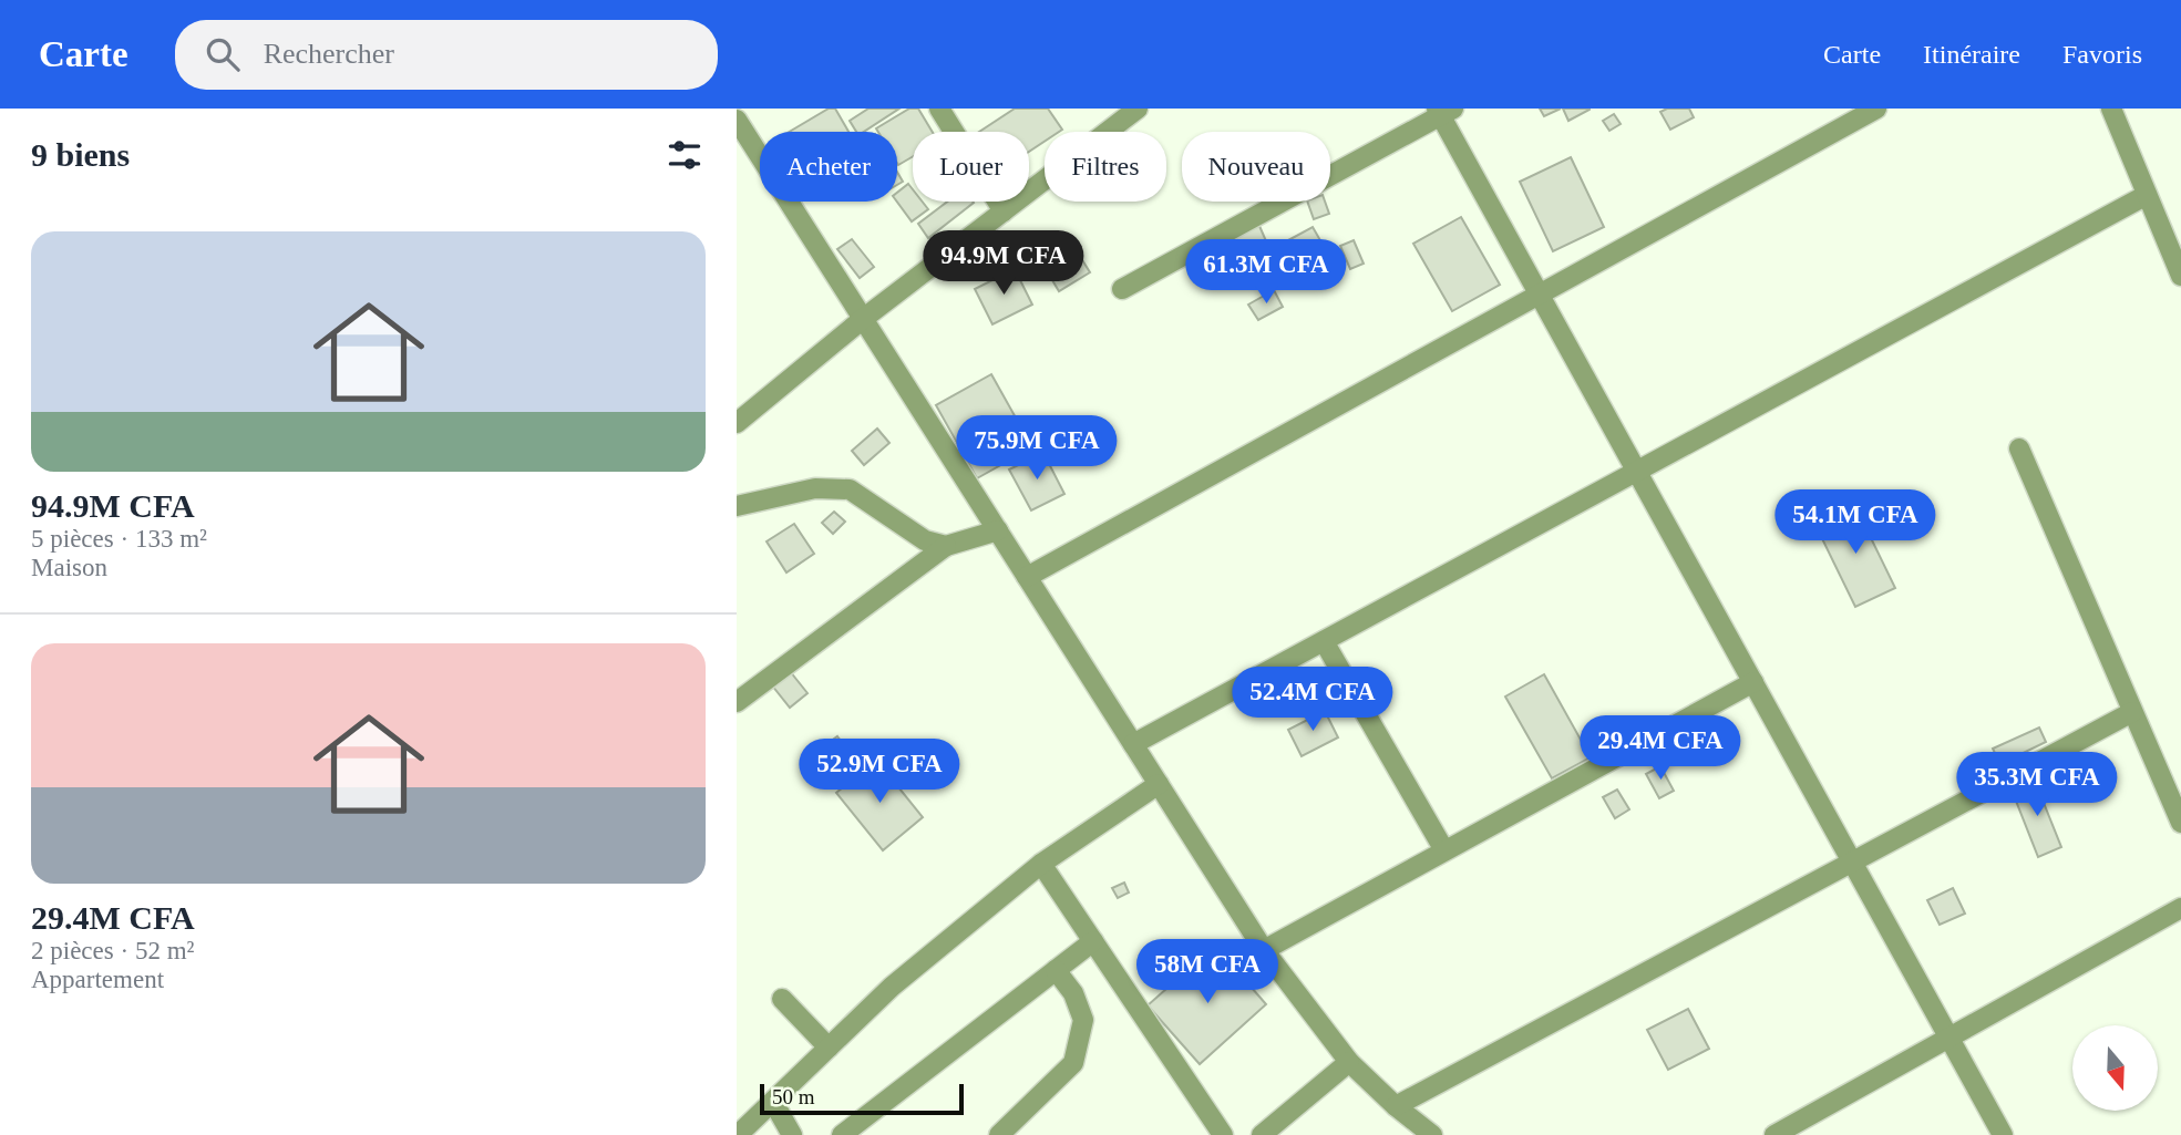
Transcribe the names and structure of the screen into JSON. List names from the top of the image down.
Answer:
{
  "scale_bar": "50 m",
  "north": "bottom",
  "page": {
    "header": "Carte",
    "search": "Rechercher",
    "nav": ["Carte", "Itinéraire", "Favoris"],
    "heading": "9 biens",
    "chip": [
      "Acheter",
      "Louer",
      "Filtres",
      "Nouveau"
    ],
    "list": [
      {
        "name": "94.9M CFA",
        "note": "5 pièces · 133 m² · Maison"
      },
      {
        "name": "29.4M CFA",
        "note": "2 pièces · 52 m² · Appartement"
      }
    ],
    "price": [
      "94.9M CFA",
      "61.3M CFA",
      "75.9M CFA",
      "54.1M CFA",
      "52.4M CFA",
      "29.4M CFA",
      "52.9M CFA",
      "35.3M CFA",
      "58M CFA"
    ],
    "scale": "50 m"
  }
}
